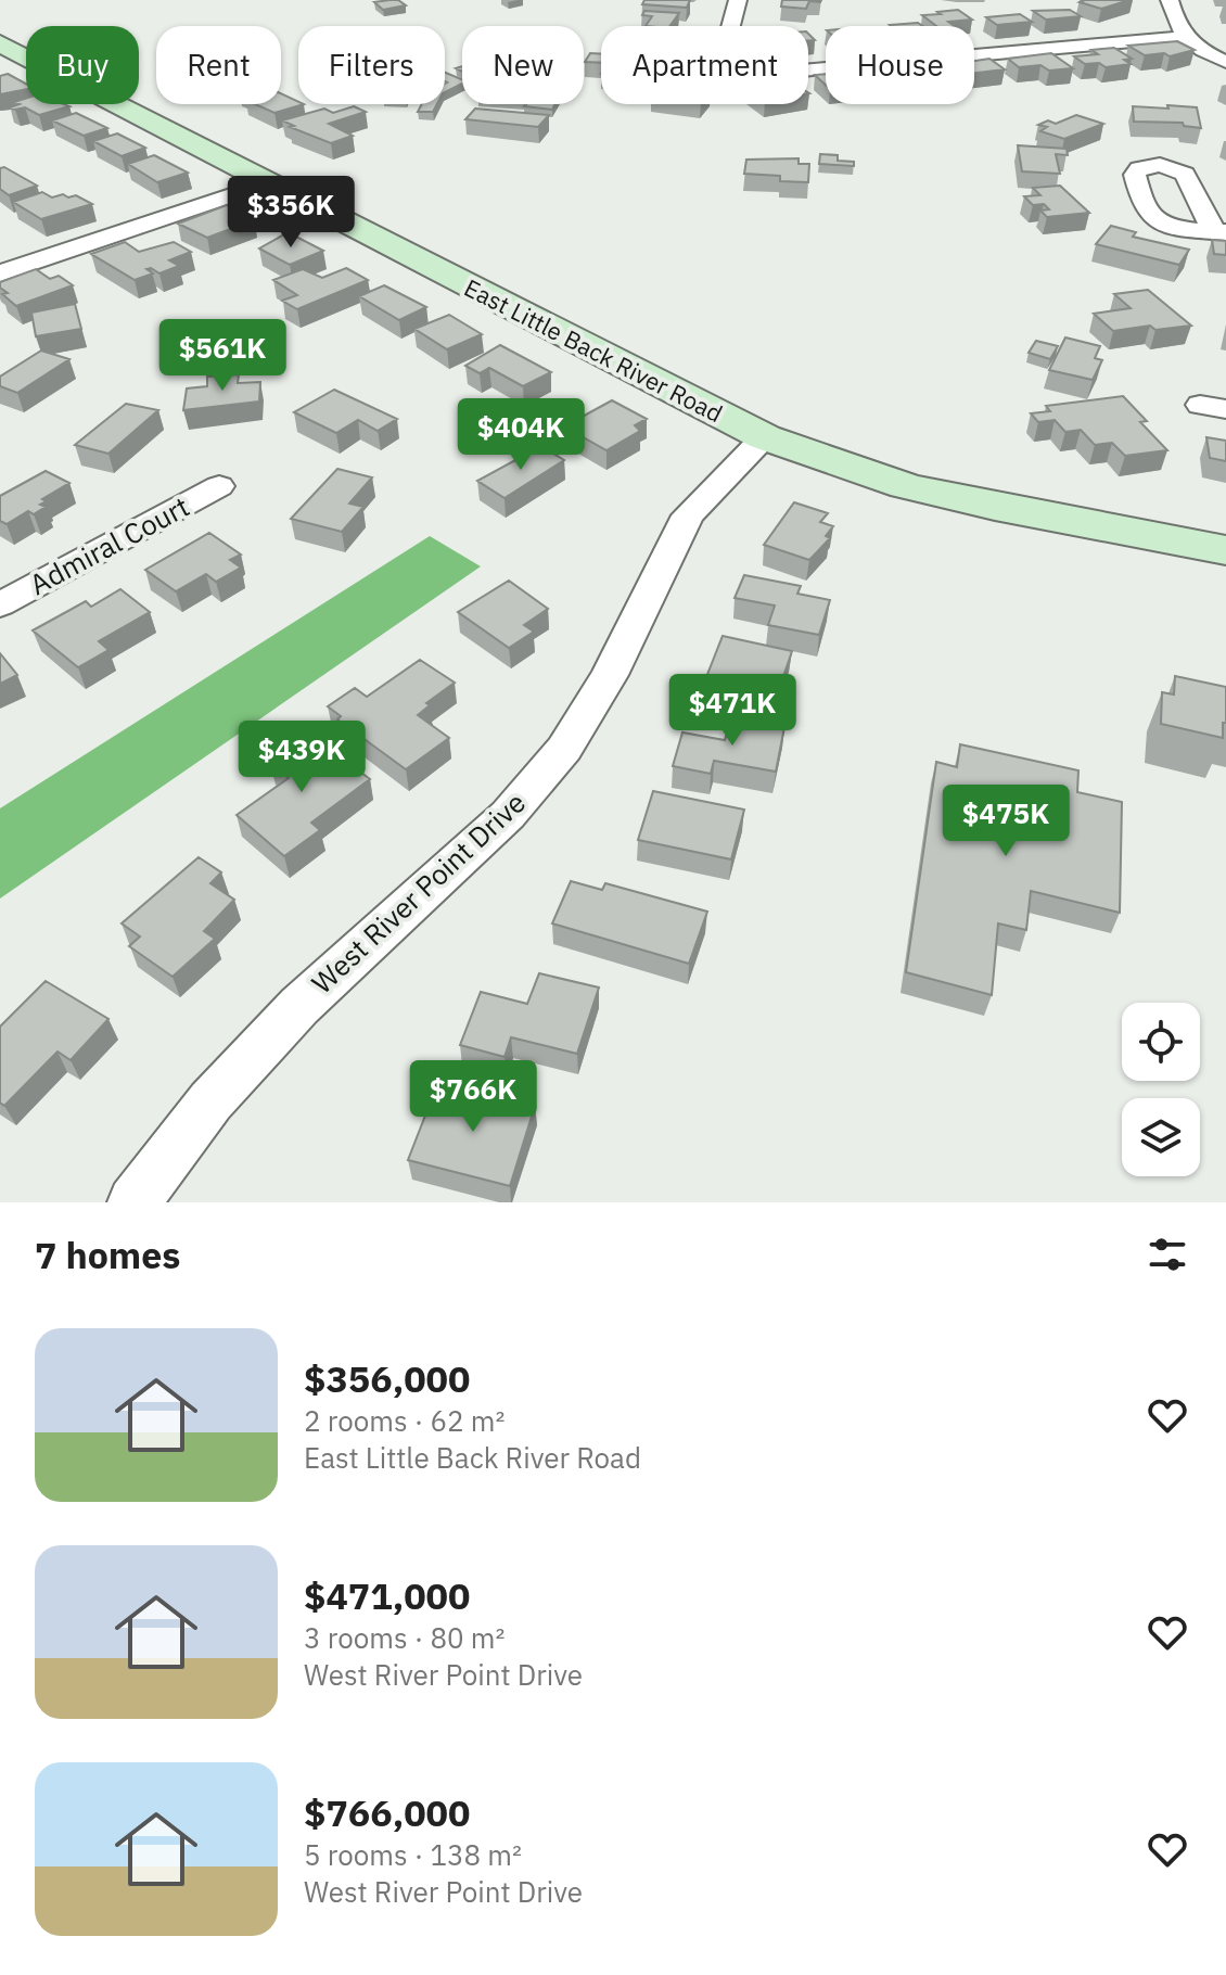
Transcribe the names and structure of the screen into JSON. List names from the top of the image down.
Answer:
{
  "streets": {
    "street": ["East Little Back River Road", "Admiral Court", "West River Point Drive"]
  },
  "crossings": [
    ["East Little Back River Road", "West River Point Drive"]
  ],
  "page": {
    "chip": [
      "Buy",
      "Rent",
      "Filters",
      "New",
      "Apartment",
      "House"
    ],
    "price": [
      "$356K",
      "$561K",
      "$404K",
      "$471K",
      "$439K",
      "$475K",
      "$766K"
    ],
    "heading": "7 homes",
    "list": [
      {
        "name": "$356,000",
        "note": "2 rooms · 62 m² · East Little Back River Road"
      },
      {
        "name": "$471,000",
        "note": "3 rooms · 80 m² · West River Point Drive"
      },
      {
        "name": "$766,000",
        "note": "5 rooms · 138 m² · West River Point Drive"
      }
    ]
  }
}
